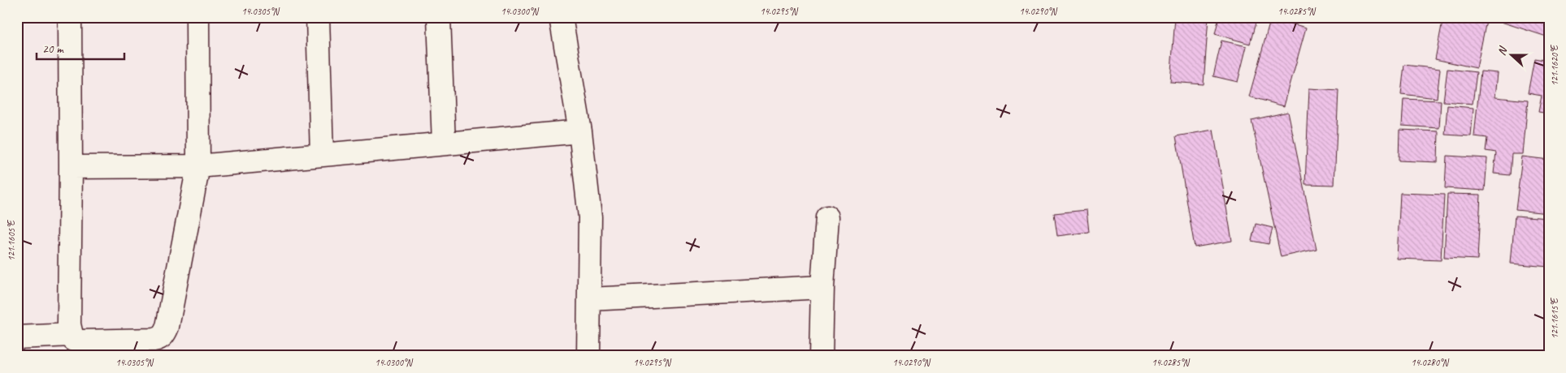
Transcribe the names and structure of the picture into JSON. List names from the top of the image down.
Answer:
{
  "scale_bar": "20 m",
  "north": "left",
  "coordinates": [
    "14.0305°N",
    "14.0300°N",
    "14.0295°N",
    "14.0290°N",
    "14.0285°N",
    "121.1620°E",
    "121.1605°E",
    "121.1615°E",
    "14.0280°N"
  ]
}
